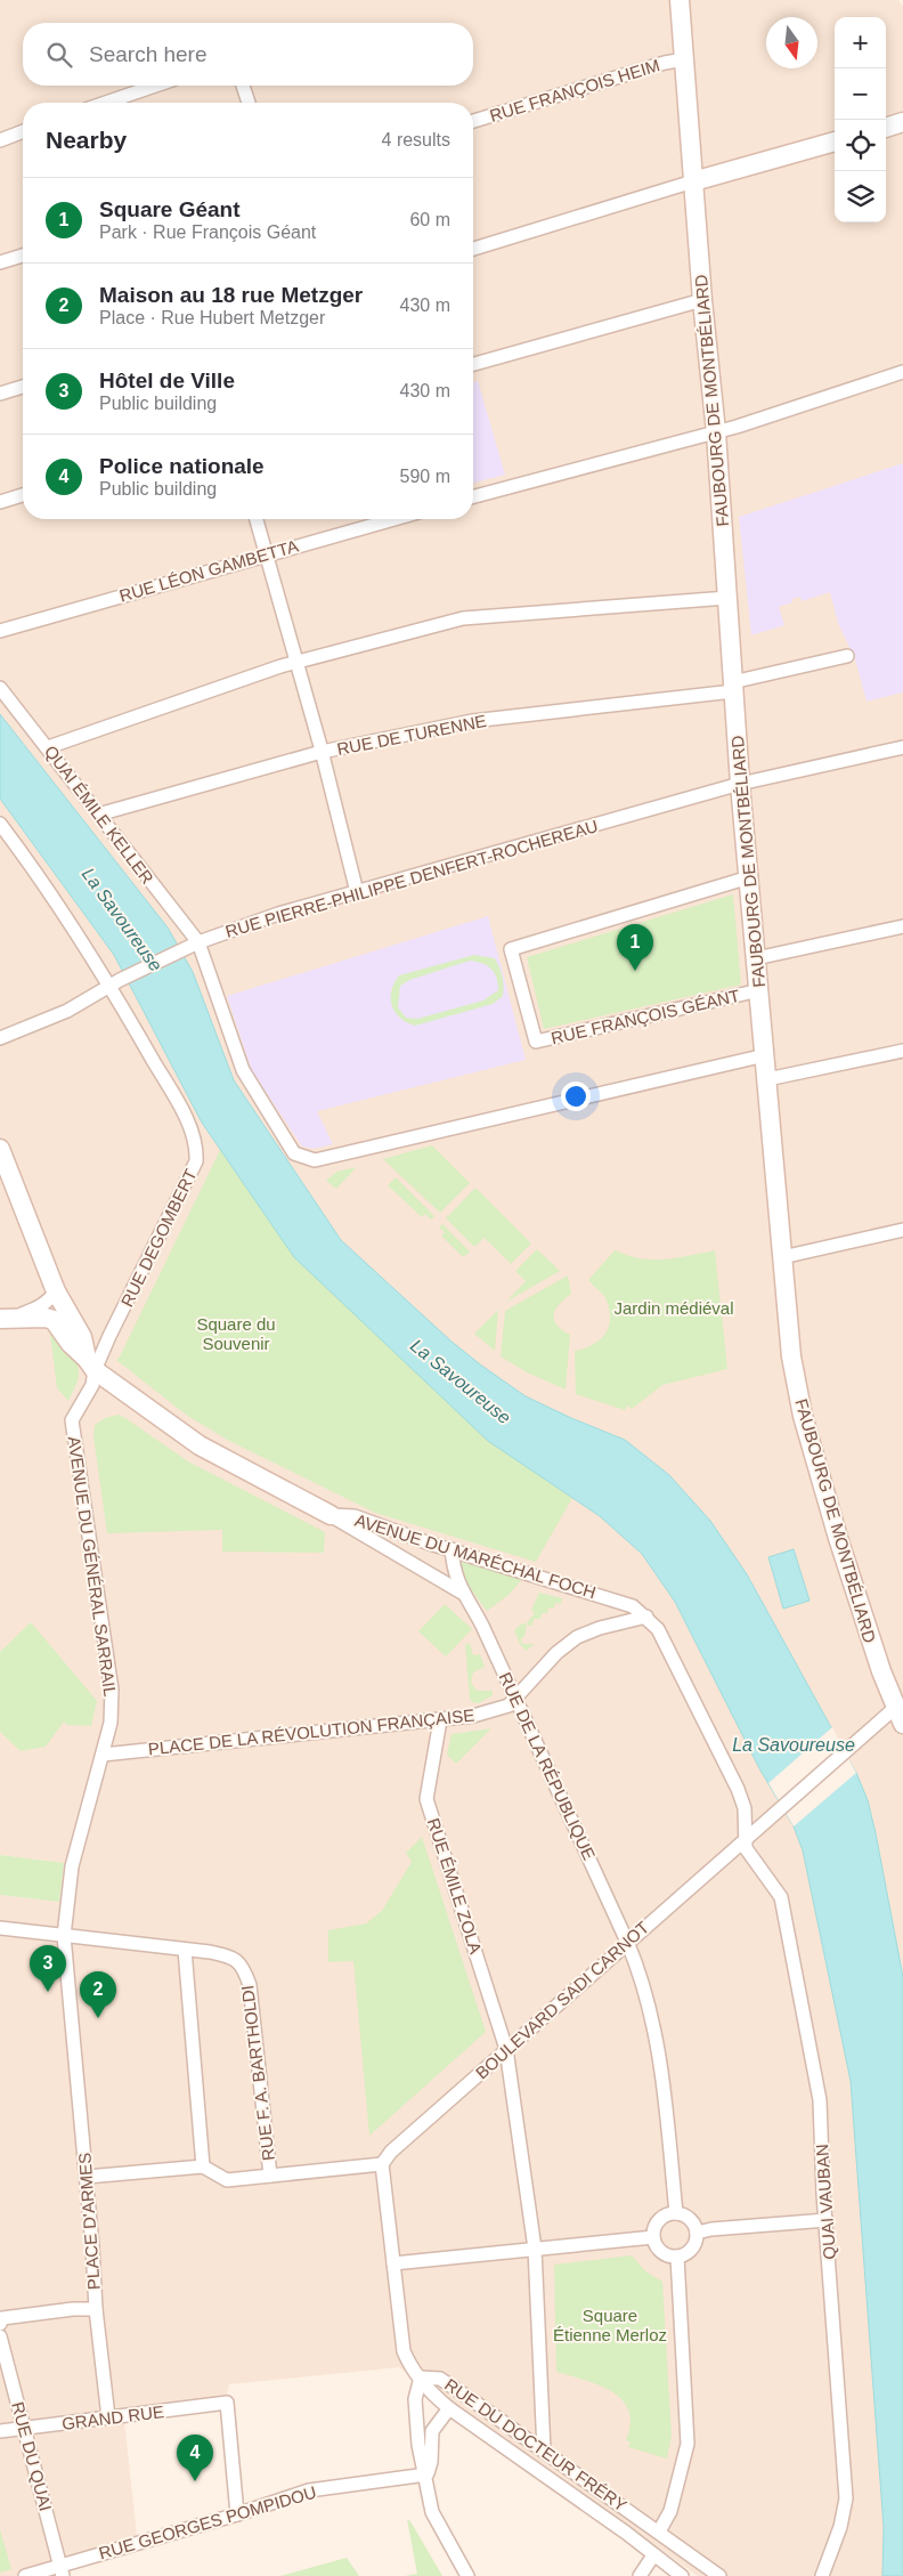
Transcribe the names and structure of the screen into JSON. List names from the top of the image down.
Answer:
{
  "streets": {
    "main road": ["FAUBOURG DE MONTBÉLIARD", "AVENUE DU MARÉCHAL FOCH"],
    "street": [
      "RUE FRANÇOIS HEIM",
      "RUE LÉON GAMBETTA",
      "RUE DE TURENNE",
      "QUAI ÉMILE KELLER",
      "RUE PIERRE-PHILIPPE DENFERT-ROCHEREAU",
      "RUE FRANÇOIS GÉANT",
      "RUE DEGOMBERT",
      "AVENUE DU GÉNÉRAL SARRAIL",
      "PLACE DE LA RÉVOLUTION FRANÇAISE",
      "RUE DE LA RÉPUBLIQUE",
      "RUE ÉMILE ZOLA",
      "BOULEVARD SADI CARNOT",
      "RUE F. A. BARTHOLDI",
      "QUAI VAUBAN",
      "PLACE D'ARMES",
      "GRAND RUE",
      "RUE DU DOCTEUR FRÉRY",
      "RUE DU QUAI",
      "RUE GEORGES POMPIDOU"
    ]
  },
  "crossings": [
    ["RUE FRANÇOIS HEIM", "FAUBOURG DE MONTBÉLIARD"],
    ["FAUBOURG DE MONTBÉLIARD", "RUE DE TURENNE"],
    ["FAUBOURG DE MONTBÉLIARD", "QUAI ÉMILE KELLER"],
    ["FAUBOURG DE MONTBÉLIARD", "RUE PIERRE-PHILIPPE DENFERT-ROCHEREAU"],
    ["FAUBOURG DE MONTBÉLIARD", "RUE FRANÇOIS GÉANT"],
    ["FAUBOURG DE MONTBÉLIARD", "BOULEVARD SADI CARNOT"],
    ["RUE DE TURENNE", "QUAI ÉMILE KELLER"],
    ["QUAI ÉMILE KELLER", "RUE PIERRE-PHILIPPE DENFERT-ROCHEREAU"],
    ["RUE PIERRE-PHILIPPE DENFERT-ROCHEREAU", "RUE DEGOMBERT"],
    ["RUE DEGOMBERT", "AVENUE DU MARÉCHAL FOCH"],
    ["RUE DEGOMBERT", "AVENUE DU GÉNÉRAL SARRAIL"],
    ["AVENUE DU MARÉCHAL FOCH", "AVENUE DU GÉNÉRAL SARRAIL"],
    ["AVENUE DU MARÉCHAL FOCH", "PLACE DE LA RÉVOLUTION FRANÇAISE"],
    ["AVENUE DU MARÉCHAL FOCH", "RUE DE LA RÉPUBLIQUE"],
    ["AVENUE DU MARÉCHAL FOCH", "BOULEVARD SADI CARNOT"],
    ["AVENUE DU MARÉCHAL FOCH", "QUAI VAUBAN"],
    ["AVENUE DU GÉNÉRAL SARRAIL", "PLACE DE LA RÉVOLUTION FRANÇAISE"],
    ["AVENUE DU GÉNÉRAL SARRAIL", "PLACE D'ARMES"],
    ["PLACE DE LA RÉVOLUTION FRANÇAISE", "RUE DE LA RÉPUBLIQUE"],
    ["PLACE DE LA RÉVOLUTION FRANÇAISE", "RUE ÉMILE ZOLA"],
    ["RUE DE LA RÉPUBLIQUE", "BOULEVARD SADI CARNOT"],
    ["RUE ÉMILE ZOLA", "BOULEVARD SADI CARNOT"],
    ["RUE ÉMILE ZOLA", "RUE DU DOCTEUR FRÉRY"],
    ["BOULEVARD SADI CARNOT", "QUAI VAUBAN"],
    ["GRAND RUE", "RUE DU QUAI"],
    ["GRAND RUE", "RUE GEORGES POMPIDOU"],
    ["RUE DU QUAI", "RUE GEORGES POMPIDOU"]
  ],
  "water": ["La Savoureuse"],
  "parks": ["Jardin médiéval", "Square du Souvenir", "Square Étienne Merloz"],
  "north": "bottom",
  "page": {
    "map_buttons": ["+", "−"],
    "search": "Search here",
    "heading": ["Nearby", "4 results"],
    "list": [
      {
        "mark": "1",
        "name": "Square Géant",
        "note": "Park · Rue François Géant",
        "value": "60 m"
      },
      {
        "mark": "2",
        "name": "Maison au 18 rue Metzger",
        "note": "Place · Rue Hubert Metzger",
        "value": "430 m"
      },
      {
        "mark": "3",
        "name": "Hôtel de Ville",
        "note": "Public building",
        "value": "430 m"
      },
      {
        "mark": "4",
        "name": "Police nationale",
        "note": "Public building",
        "value": "590 m"
      }
    ],
    "pins": [
      "1",
      "3",
      "2",
      "4"
    ]
  }
}
